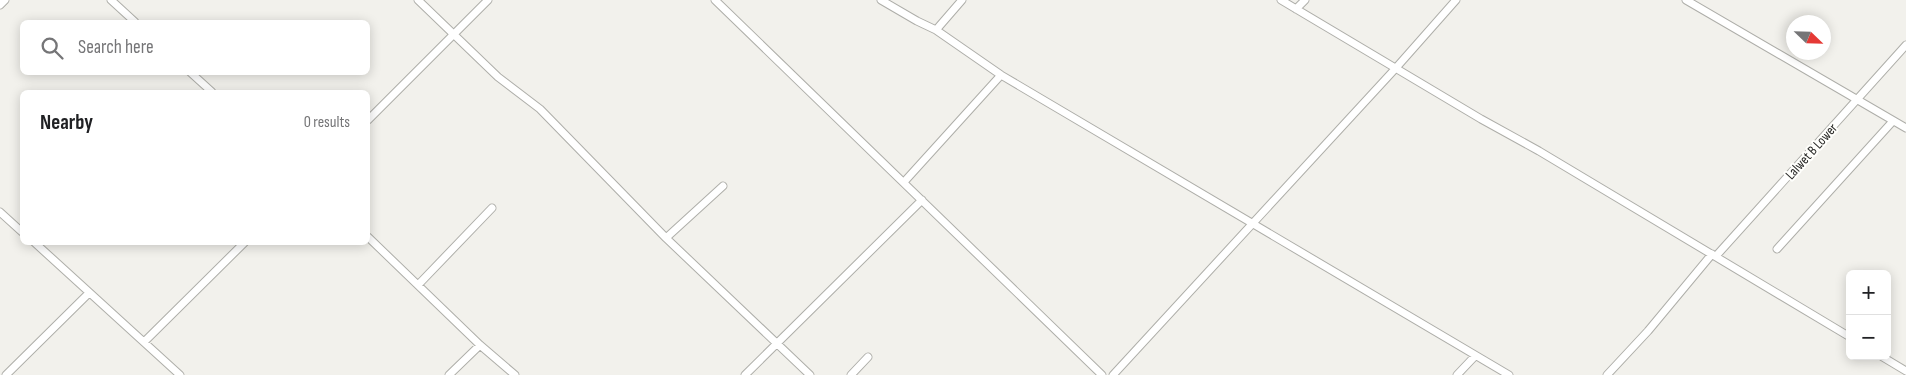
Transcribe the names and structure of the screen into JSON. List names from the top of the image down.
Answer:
{
  "streets": {
    "street": ["Lalwet B Lower"]
  },
  "north": "bottom right",
  "page": {
    "search": "Search here",
    "heading": ["Nearby", "0 results"],
    "map_buttons": ["+", "−"]
  }
}
